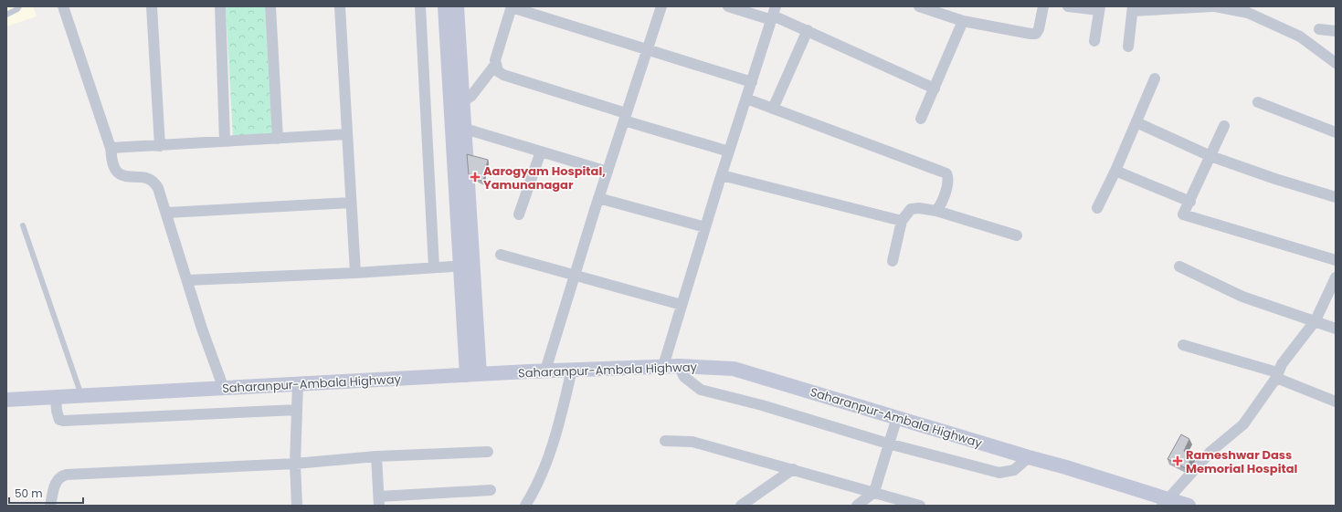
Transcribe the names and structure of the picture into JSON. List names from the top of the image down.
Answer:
{
  "streets": {
    "main road": ["Saharanpur-Ambala Highway"]
  },
  "places": {
    "health": ["Aarogyam Hospital, Yamunanagar", "Rameshwar Dass Memorial Hospital"]
  },
  "scale_bar": "50 m"
}
